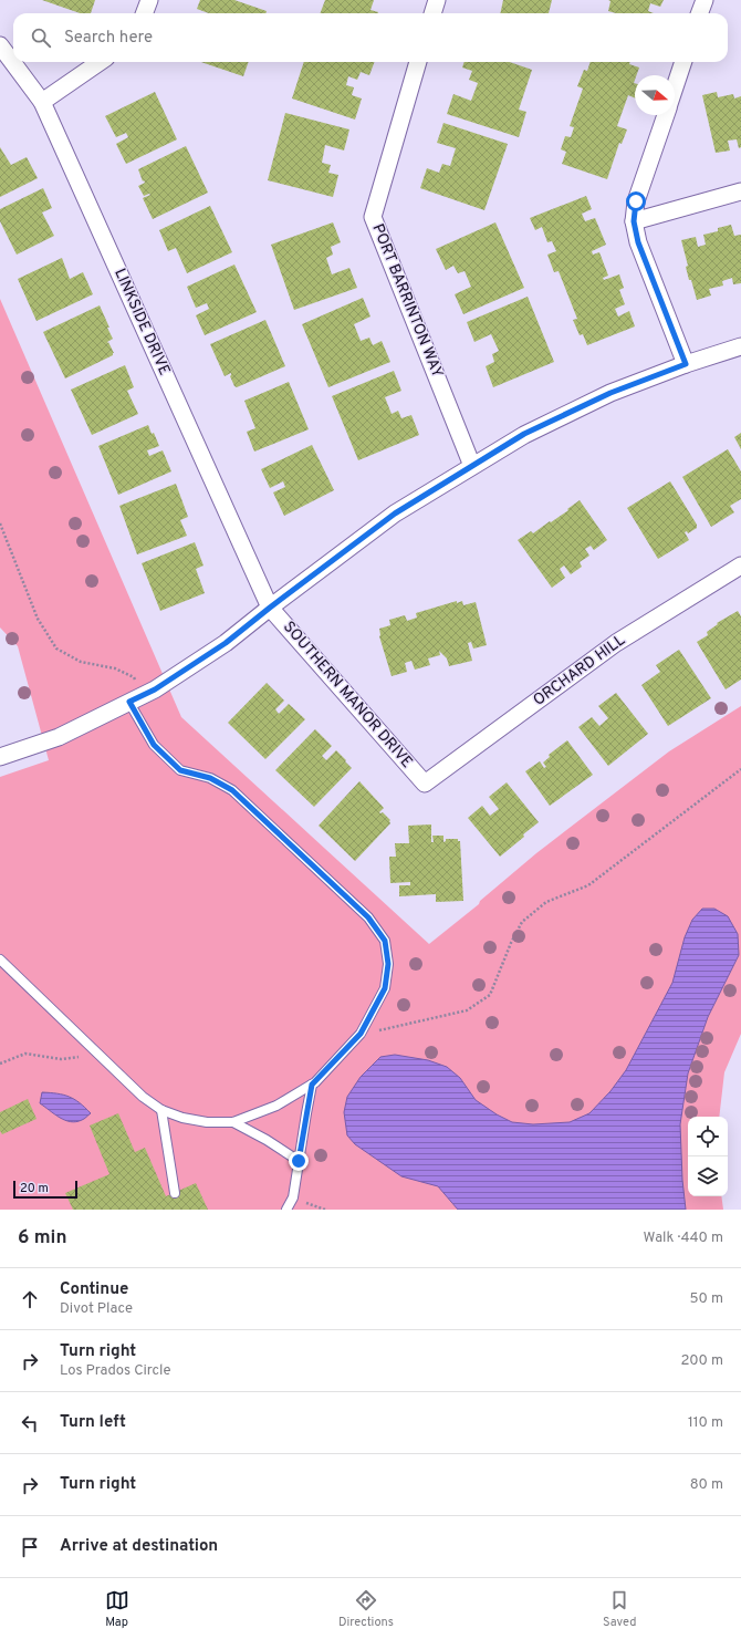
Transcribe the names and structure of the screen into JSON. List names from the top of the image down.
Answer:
{
  "streets": {
    "street": [
      "PORT BARRINTON WAY",
      "LINKSIDE DRIVE",
      "ORCHARD HILL",
      "SOUTHERN MANOR DRIVE"
    ]
  },
  "crossings": [
    ["LINKSIDE DRIVE", "SOUTHERN MANOR DRIVE"],
    ["ORCHARD HILL", "SOUTHERN MANOR DRIVE"]
  ],
  "scale_bar": "20 m",
  "north": "right",
  "page": {
    "search": "Search here",
    "scale": "20 m",
    "heading": ["6 min", "Walk · 440 m"],
    "list": [
      ["Continue", "Divot Place", "50 m"],
      ["Turn right", "Los Prados Circle", "200 m"],
      ["Turn left", "110 m"],
      ["Turn right", "80 m"],
      "Arrive at destination"
    ],
    "nav": ["Map", "Directions", "Saved"]
  }
}
